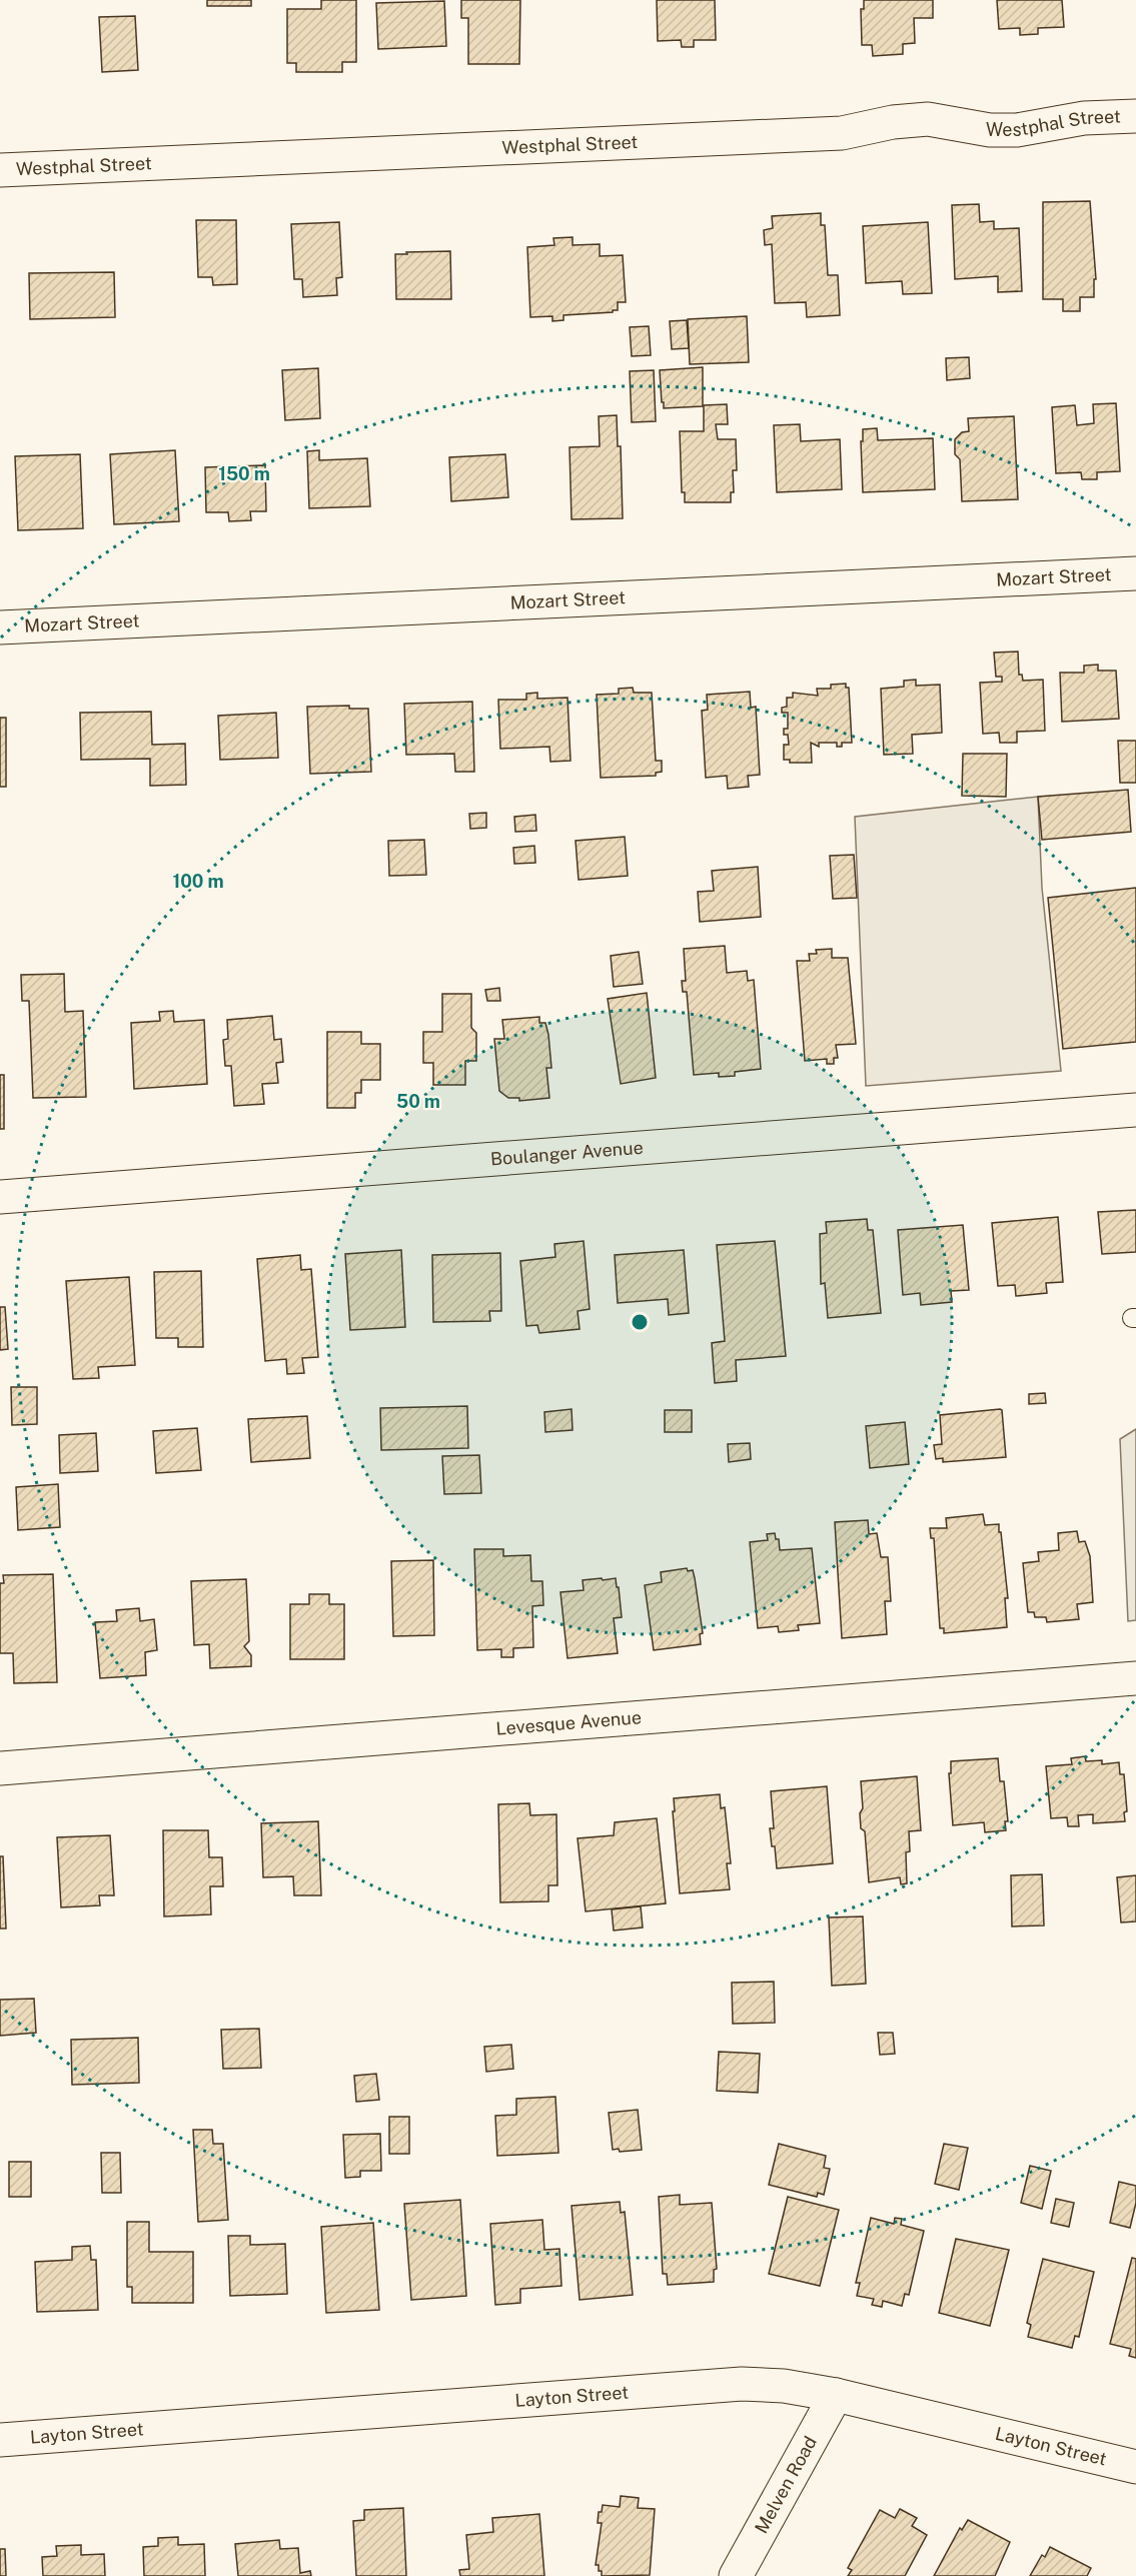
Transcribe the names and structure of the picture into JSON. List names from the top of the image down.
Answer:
{
  "streets": {
    "street": [
      "Westphal Street",
      "Mozart Street",
      "Boulanger Avenue",
      "Levesque Avenue",
      "Layton Street",
      "Melven Road"
    ]
  },
  "crossings": [
    ["Layton Street", "Melven Road"]
  ],
  "rings": ["150 m", "100 m", "50 m"]
}
